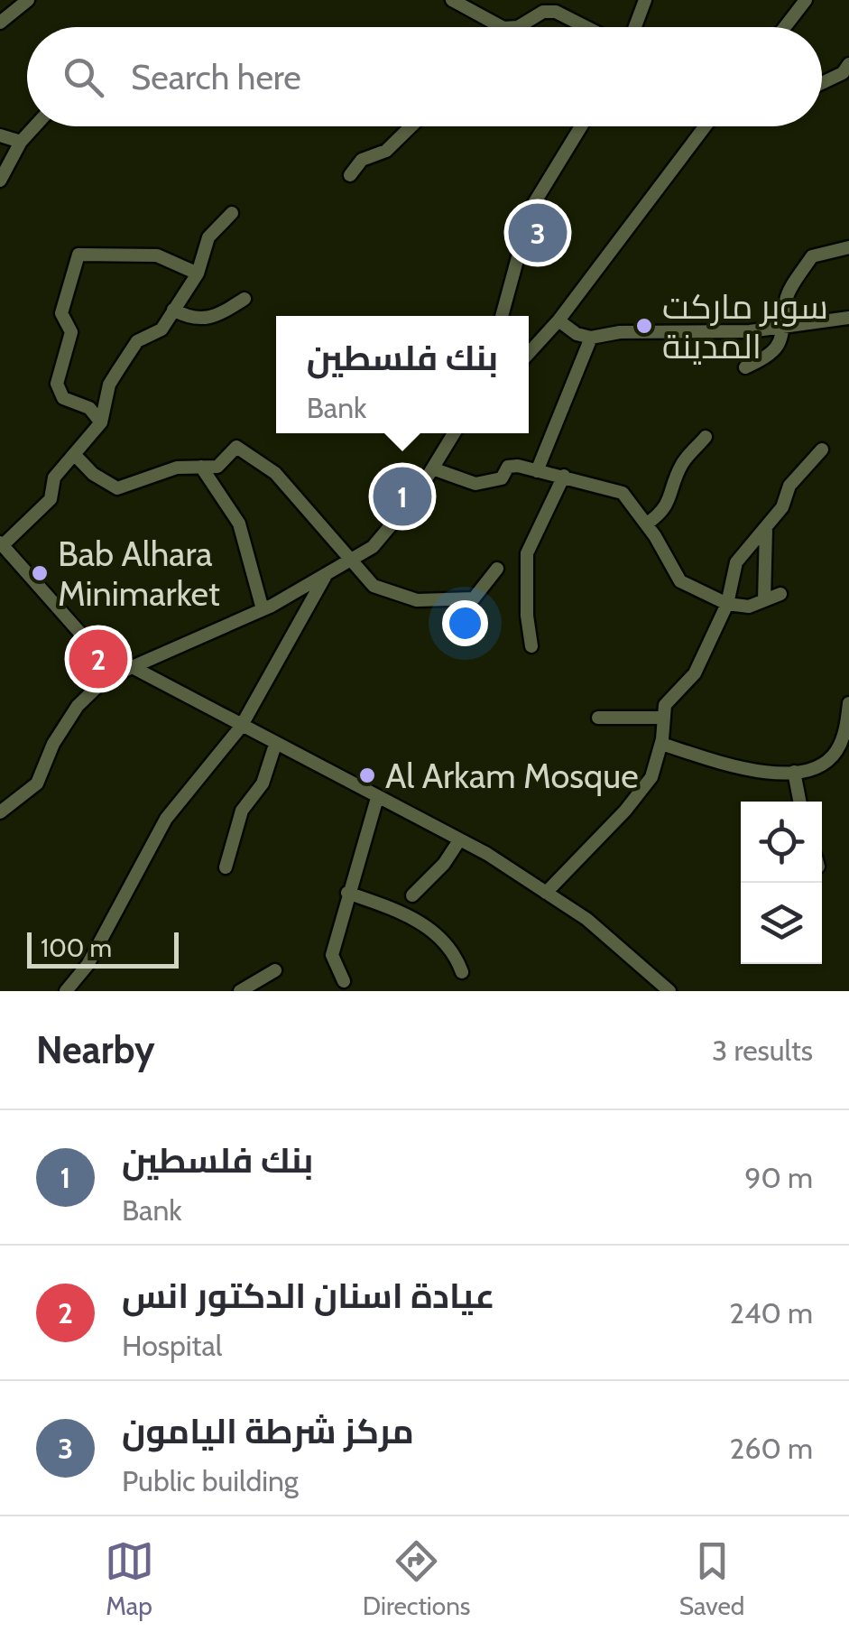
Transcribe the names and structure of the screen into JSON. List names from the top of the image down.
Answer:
{
  "places": ["سوبر ماركت المدينة", "Bab Alhara Minimarket", "Al Arkam Mosque"],
  "scale_bar": "100 m",
  "page": {
    "search": "Search here",
    "pins": ["3", "1", "2"],
    "popup": ["بنك فلسطين", "Bank"],
    "scale": "100 m",
    "heading": ["Nearby", "3 results"],
    "list": [
      {
        "mark": "1",
        "name": "بنك فلسطين",
        "note": "Bank",
        "value": "90 m"
      },
      {
        "mark": "2",
        "name": "عيادة اسنان الدكتور انس",
        "note": "Hospital",
        "value": "240 m"
      },
      {
        "mark": "3",
        "name": "مركز شرطة اليامون",
        "note": "Public building",
        "value": "260 m"
      }
    ],
    "nav": ["Map", "Directions", "Saved"]
  }
}
